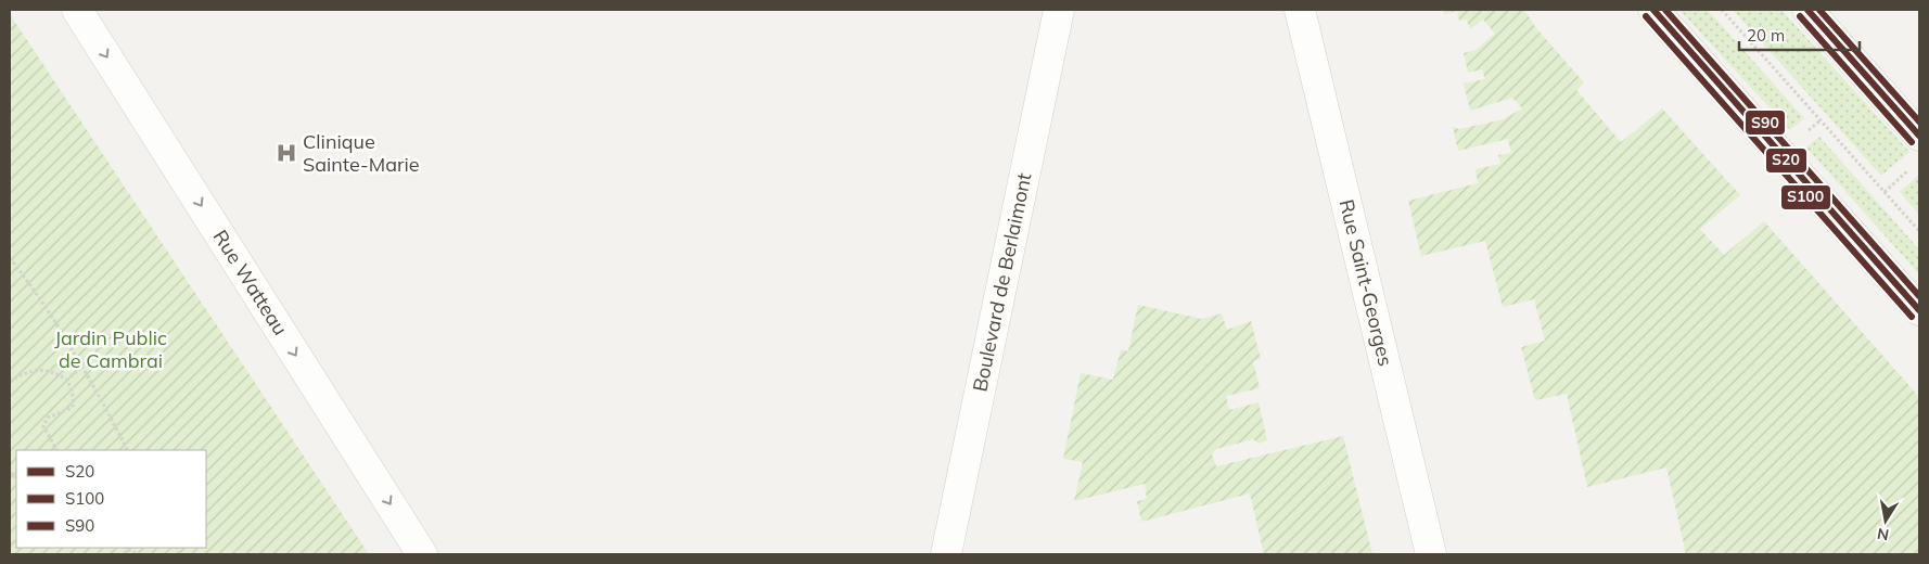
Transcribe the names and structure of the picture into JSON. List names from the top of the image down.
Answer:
{
  "streets": {
    "street": ["Rue Watteau", "Boulevard de Berlaimont", "Rue Saint-Georges"]
  },
  "one_way": ["Rue Watteau"],
  "parks": ["Jardin Public de Cambrai"],
  "places": {
    "hospital": ["Clinique Sainte-Marie"]
  },
  "lines": ["transit line S20", "transit line S90", "transit line S100"],
  "legend": ["S20", "S100", "S90"],
  "scale_bar": "20 m",
  "north": "bottom"
}
